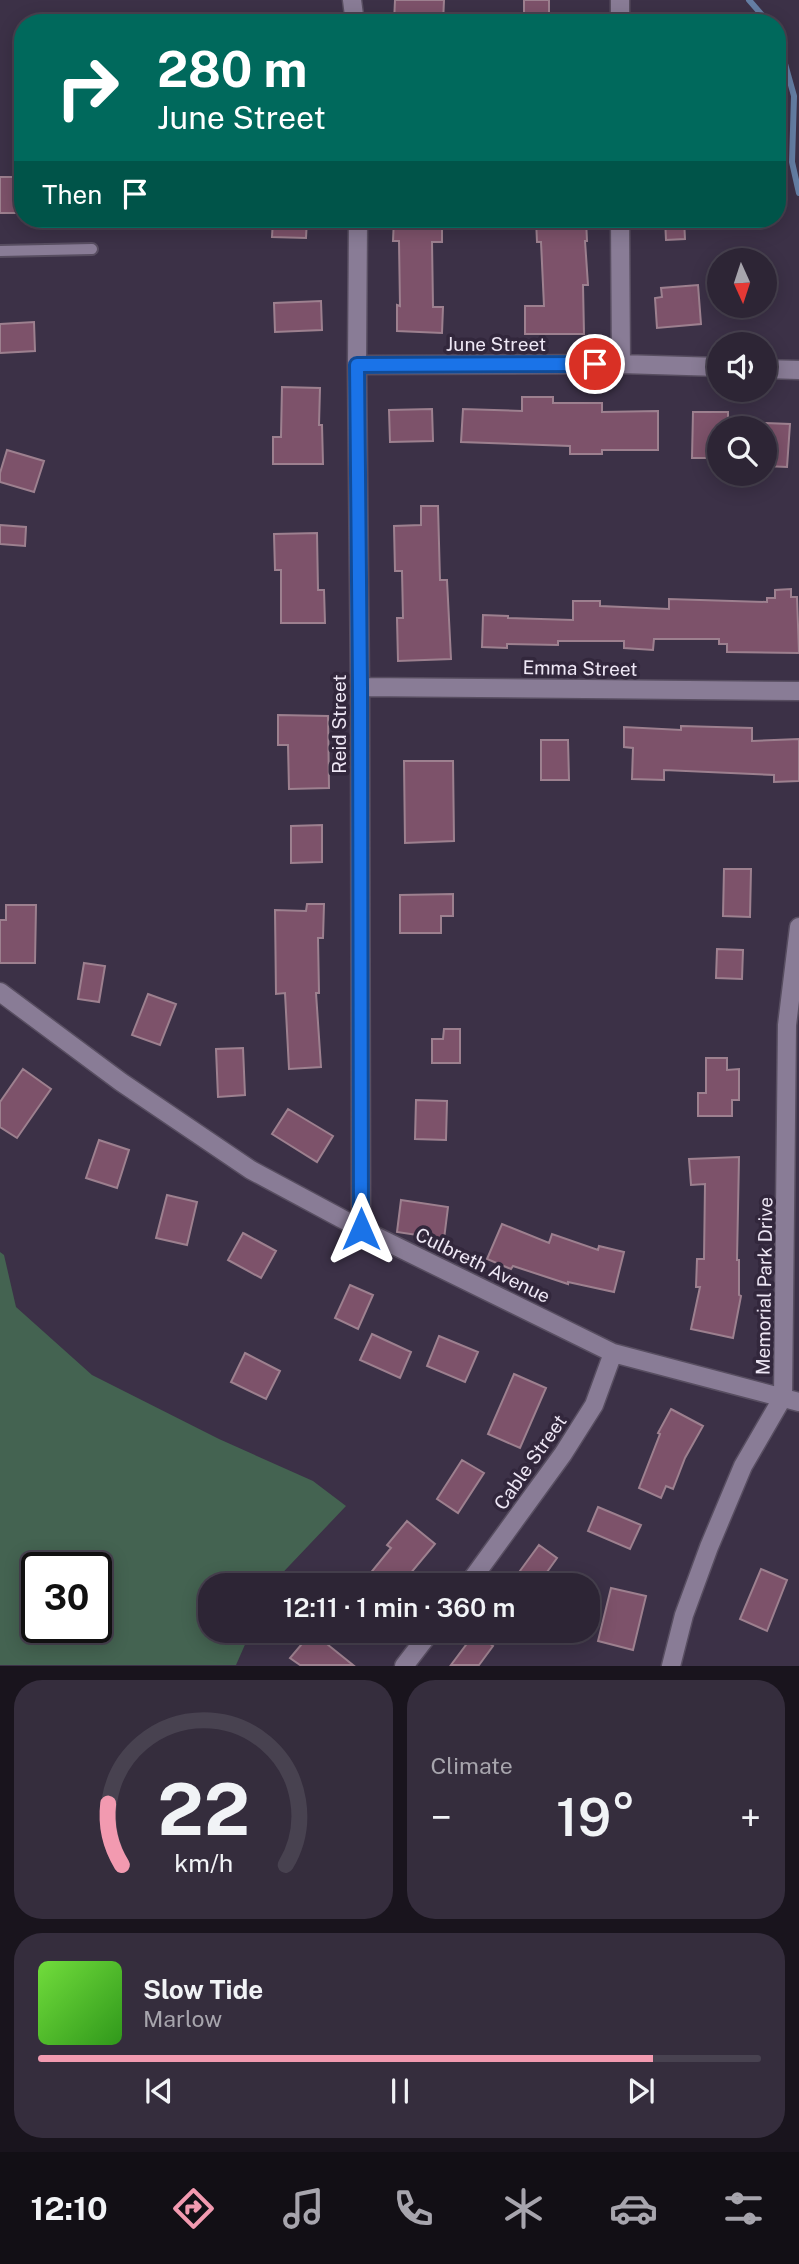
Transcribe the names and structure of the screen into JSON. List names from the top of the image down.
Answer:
{
  "streets": {
    "street": [
      "June Street",
      "Emma Street",
      "Reid Street",
      "Culbreth Avenue",
      "Memorial Park Drive",
      "Cable Street"
    ]
  },
  "crossings": [
    ["June Street", "Reid Street"],
    ["Emma Street", "Reid Street"],
    ["Reid Street", "Culbreth Avenue"],
    ["Culbreth Avenue", "Memorial Park Drive"],
    ["Culbreth Avenue", "Cable Street"]
  ],
  "north": "bottom",
  "page": {
    "turn": ["280 m", "June Street"],
    "then": "Then",
    "limit": "30",
    "trip": "12:11 · 1 min · 360 m",
    "tile": "Climate",
    "heat": ["−", "19°", "+"],
    "song": ["Slow Tide", "Marlow"],
    "tabs": "12:10",
    "gauge": ["22", "km/h"]
  }
}
